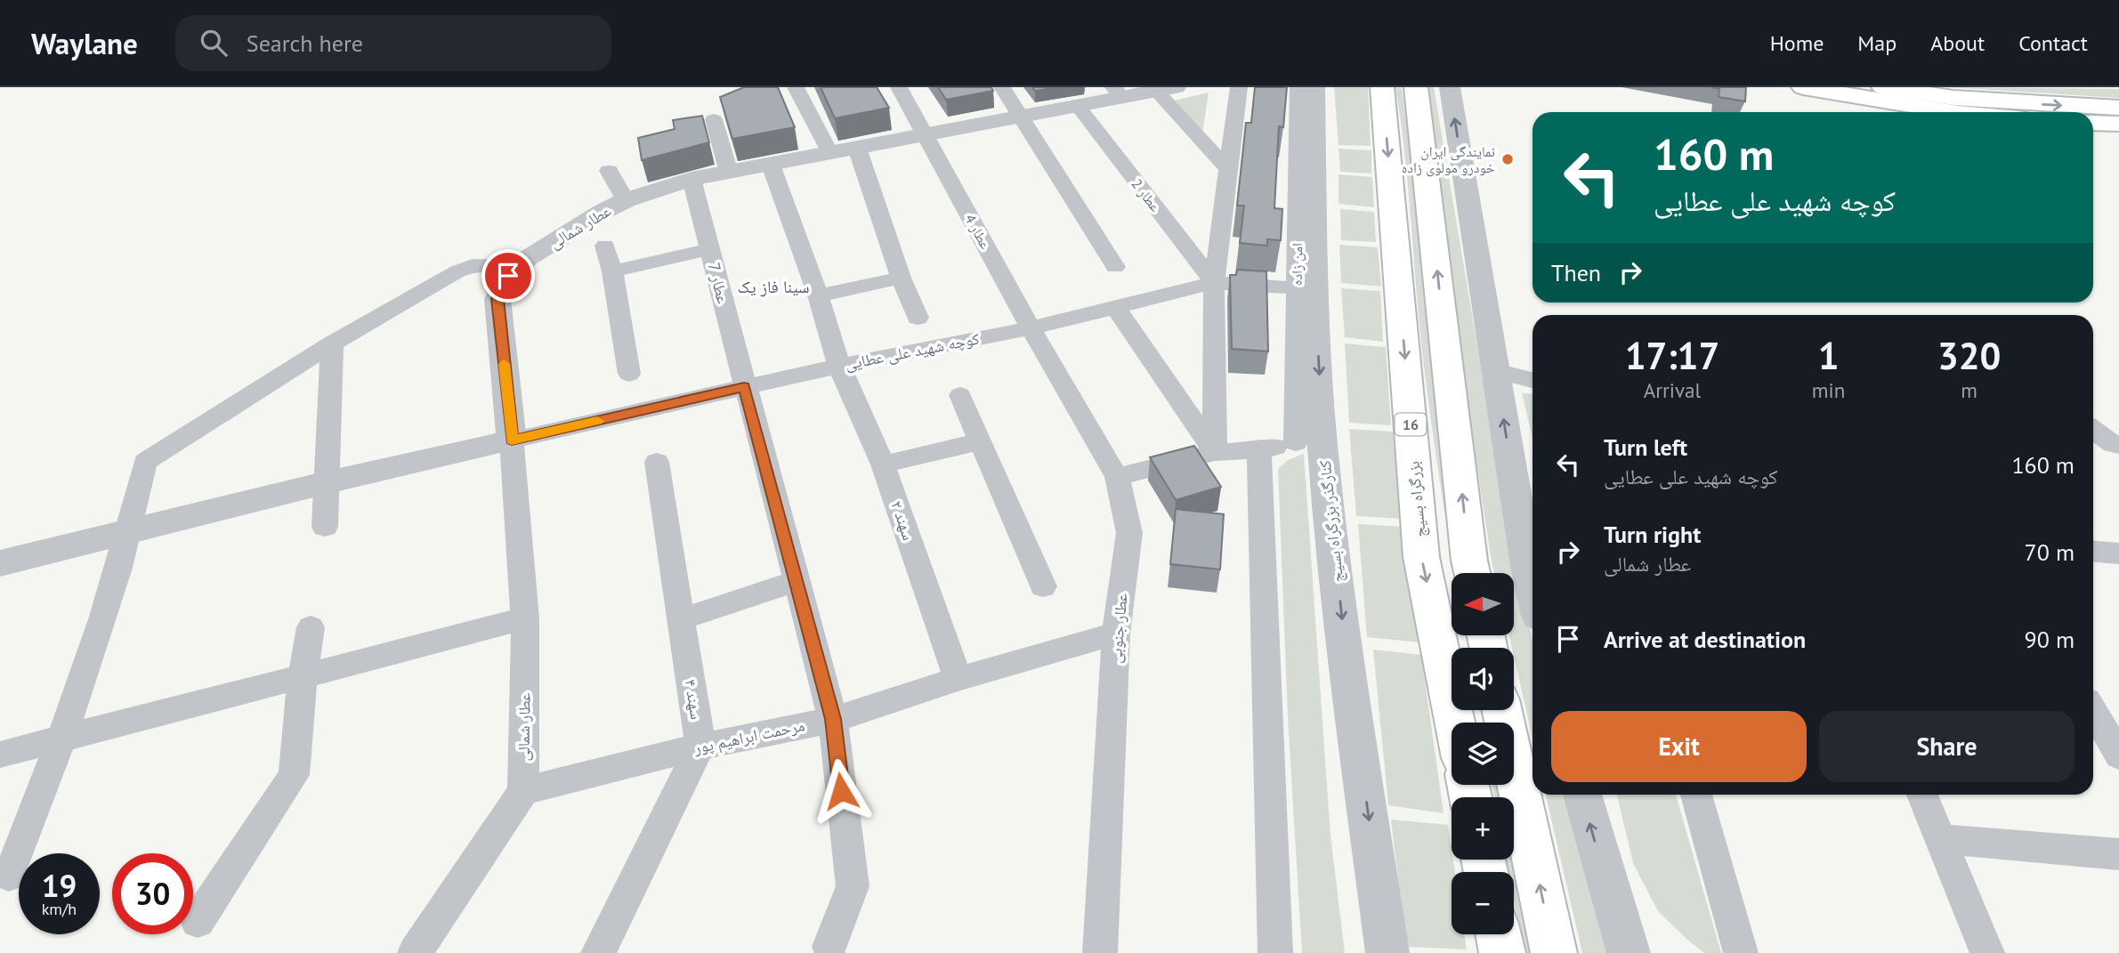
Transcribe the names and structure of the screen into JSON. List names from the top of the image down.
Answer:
{
  "streets": {
    "main road": ["16", "بزرگراه بسیج"],
    "street": [
      "عطار 2",
      "عطار شمالی",
      "عطار 4",
      "امن زاده",
      "عطار 7",
      "کوچه شهید علی عطایی",
      "سهند ۲",
      "کنارگذر بزرگراه بسیج",
      "عطار جنوبی",
      "سهند ۴",
      "مرحمت ابراهیم پور"
    ]
  },
  "crossings": [
    ["عطار 2", "عطار شمالی"],
    ["عطار 2", "کوچه شهید علی عطایی"],
    ["عطار شمالی", "عطار 4"],
    ["عطار شمالی", "عطار 7"],
    ["عطار شمالی", "کوچه شهید علی عطایی"],
    ["عطار شمالی", "سهند ۲"],
    ["عطار شمالی", "مرحمت ابراهیم پور"],
    ["عطار 4", "کوچه شهید علی عطایی"],
    ["عطار 4", "عطار جنوبی"],
    ["امن زاده", "کوچه شهید علی عطایی"],
    ["امن زاده", "کنارگذر بزرگراه بسیج"],
    ["عطار 7", "کوچه شهید علی عطایی"],
    ["عطار 7", "مرحمت ابراهیم پور"],
    ["کوچه شهید علی عطایی", "سهند ۲"],
    ["کوچه شهید علی عطایی", "کنارگذر بزرگراه بسیج"],
    ["کوچه شهید علی عطایی", "عطار جنوبی"],
    ["سهند ۲", "مرحمت ابراهیم پور"],
    ["عطار جنوبی", "مرحمت ابراهیم پور"],
    ["سهند ۴", "مرحمت ابراهیم پور"]
  ],
  "districts": ["سینا فاز یک"],
  "places": ["نمایندگی ایران خودرو مولوی زاده"],
  "north": "left",
  "page": {
    "header": "Waylane",
    "search": "Search here",
    "nav": [
      "Home",
      "Map",
      "About",
      "Contact"
    ],
    "turn": ["160 m", "کوچه شهید علی عطایی"],
    "then": "Then",
    "eta": [
      "17:17",
      "Arrival",
      "1",
      "min",
      "320",
      "m"
    ],
    "list": [
      {
        "name": "Turn left",
        "note": "کوچه شهید علی عطایی",
        "value": "160 m"
      },
      {
        "name": "Turn right",
        "note": "عطار شمالی",
        "value": "70 m"
      },
      {
        "name": "Arrive at destination",
        "value": "90 m"
      }
    ],
    "map_buttons": ["+", "−"],
    "buttons": ["Exit", "Share"],
    "speed": "19 km/h",
    "limit": "30"
  }
}
